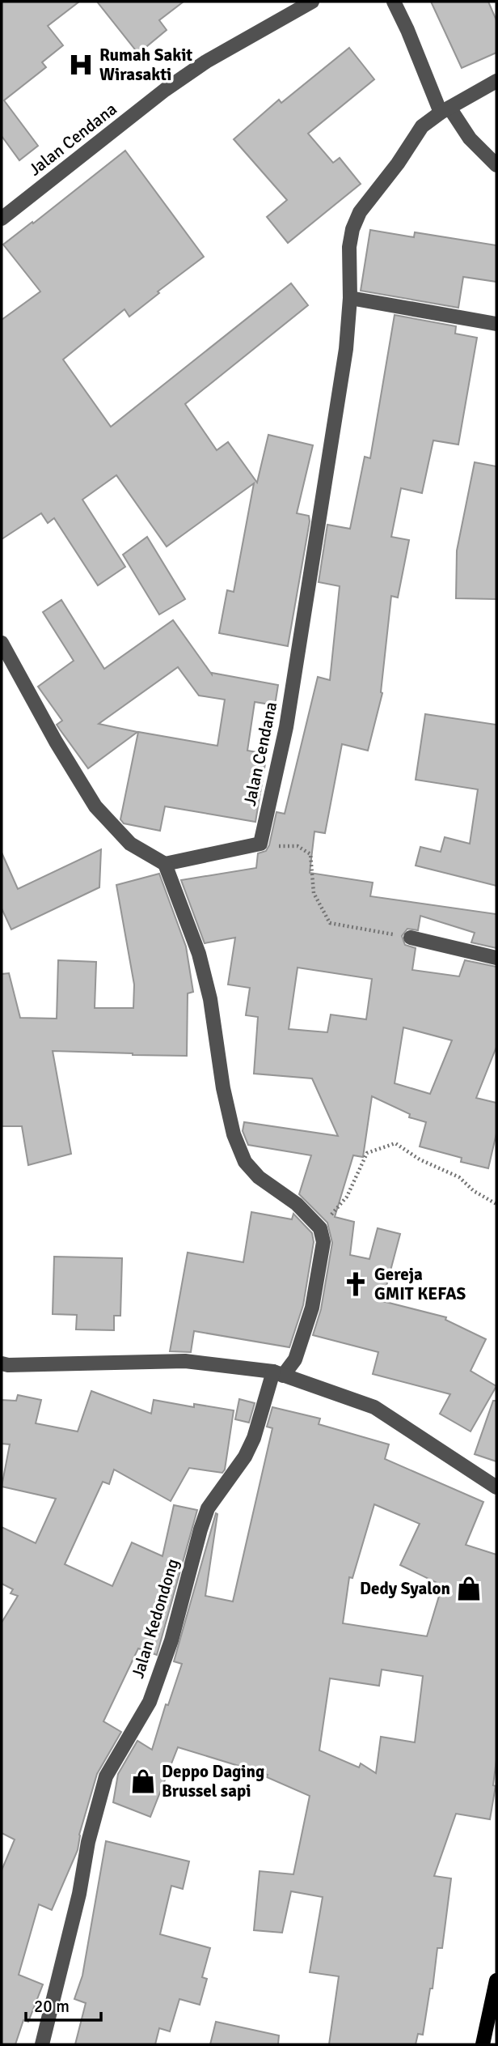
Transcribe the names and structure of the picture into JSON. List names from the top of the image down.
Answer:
{
  "streets": {
    "street": ["Jalan Cendana", "Jalan Kedondong"]
  },
  "places": {
    "hospital": ["Rumah Sakit Wirasakti"],
    "church": ["Gereja GMIT KEFAS"],
    "shop": ["Dedy Syalon", "Deppo Daging Brussel sapi"]
  },
  "scale_bar": "20 m"
}
